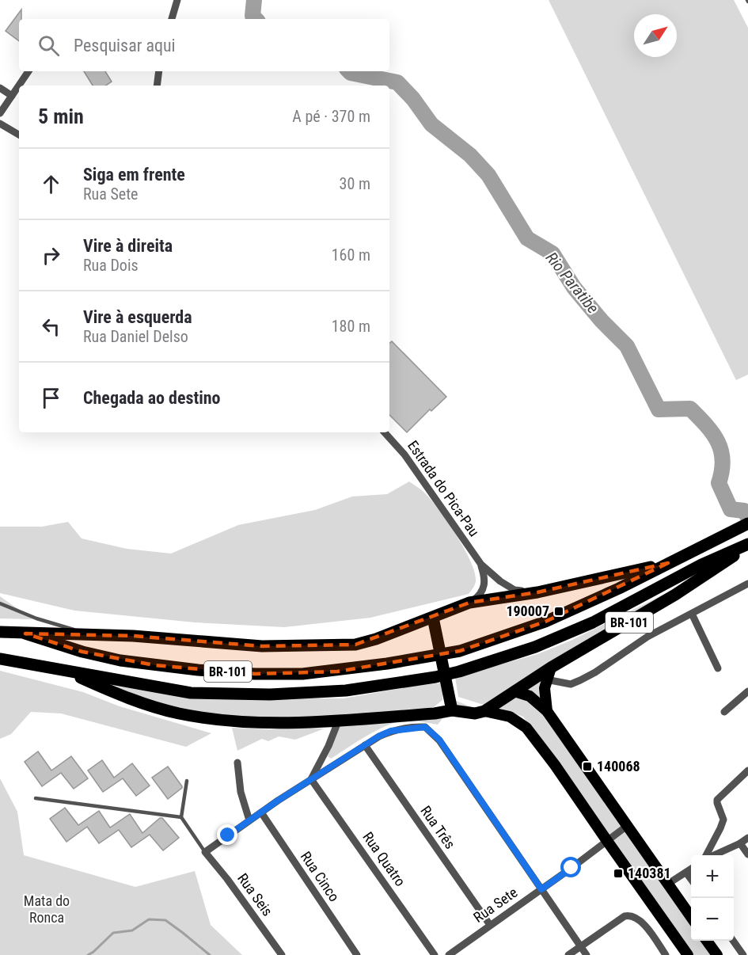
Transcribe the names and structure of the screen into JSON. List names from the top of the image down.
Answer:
{
  "streets": {
    "highway": ["BR-101"],
    "street": [
      "Estrada do Pica-Pau",
      "Rua Três",
      "Rua Quatro",
      "Rua Cinco",
      "Rua Seis",
      "Rua Sete"
    ]
  },
  "crossings": [
    ["Rua Três", "Rua Sete"]
  ],
  "water": ["Rio Paratibe"],
  "parks": ["Mata do Ronca"],
  "places": {
    "transit": ["190007", "140068", "140381"]
  },
  "north": "top right",
  "page": {
    "search": "Pesquisar aqui",
    "heading": ["5 min", "A pé · 370 m"],
    "list": [
      ["Siga em frente", "Rua Sete", "30 m"],
      ["Vire à direita", "Rua Dois", "160 m"],
      ["Vire à esquerda", "Rua Daniel Delso", "180 m"],
      "Chegada ao destino"
    ],
    "map_buttons": ["+", "−"]
  }
}
